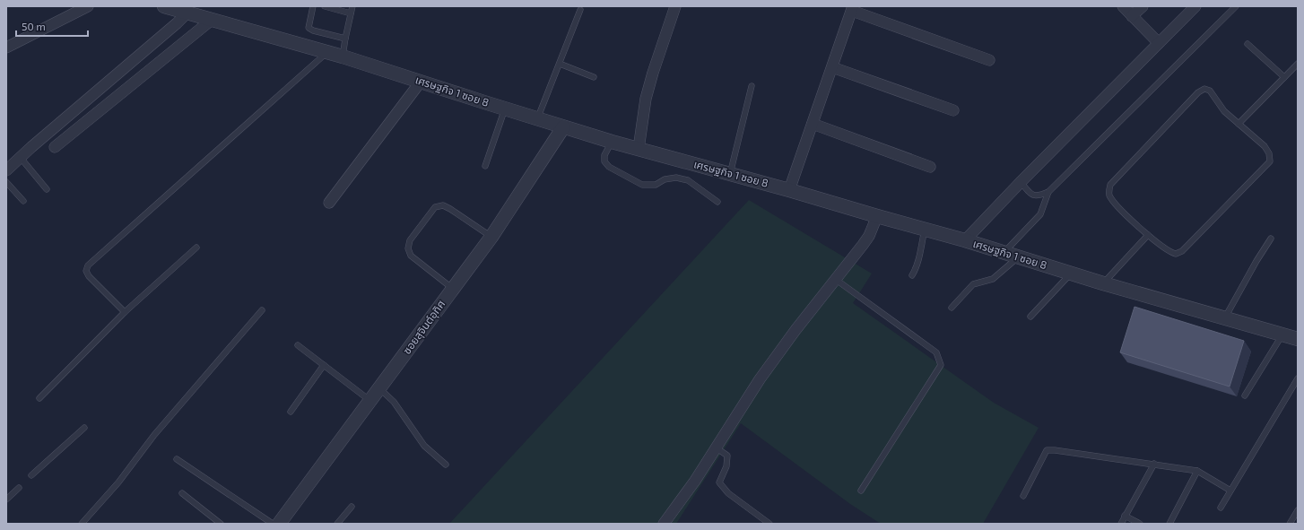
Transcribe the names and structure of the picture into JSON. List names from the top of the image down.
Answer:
{
  "streets": {
    "street": ["เศรษฐกิจ 1 ซอย 8", "ซอยสุจินต์อุทิศ"]
  },
  "crossings": [
    ["เศรษฐกิจ 1 ซอย 8", "ซอยสุจินต์อุทิศ"]
  ],
  "scale_bar": "50 m"
}
